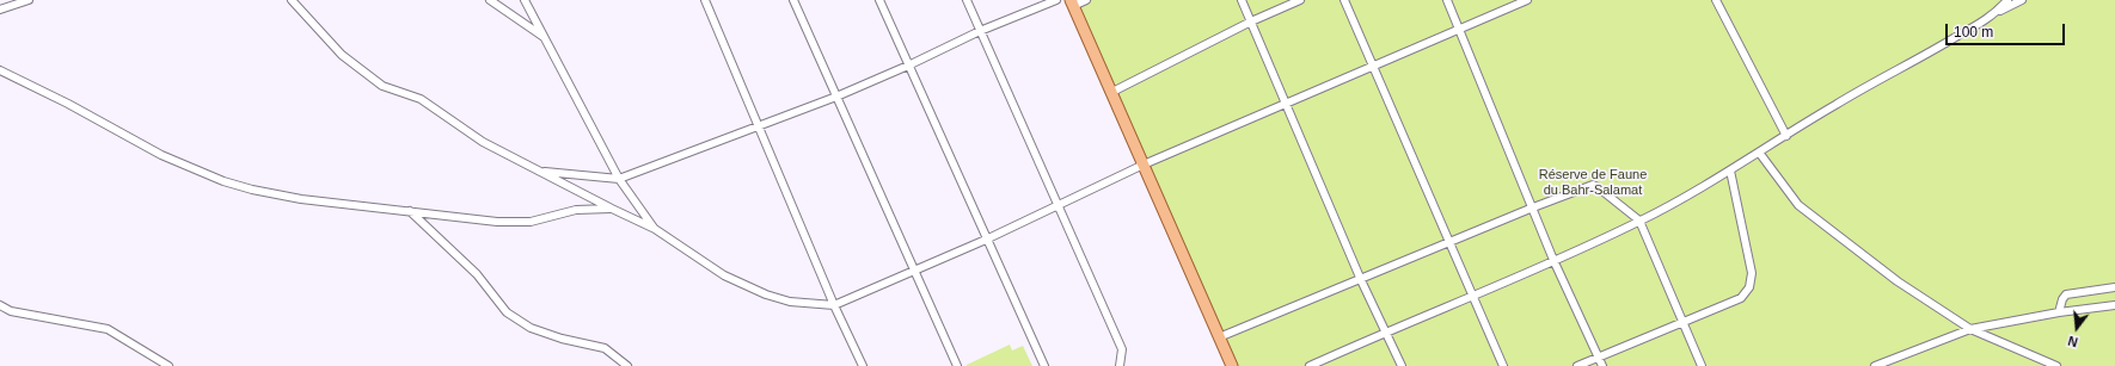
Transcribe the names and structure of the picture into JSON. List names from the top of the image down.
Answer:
{
  "parks": ["Réserve de Faune du Bahr-Salamat"],
  "scale_bar": "100 m",
  "north": "bottom"
}
